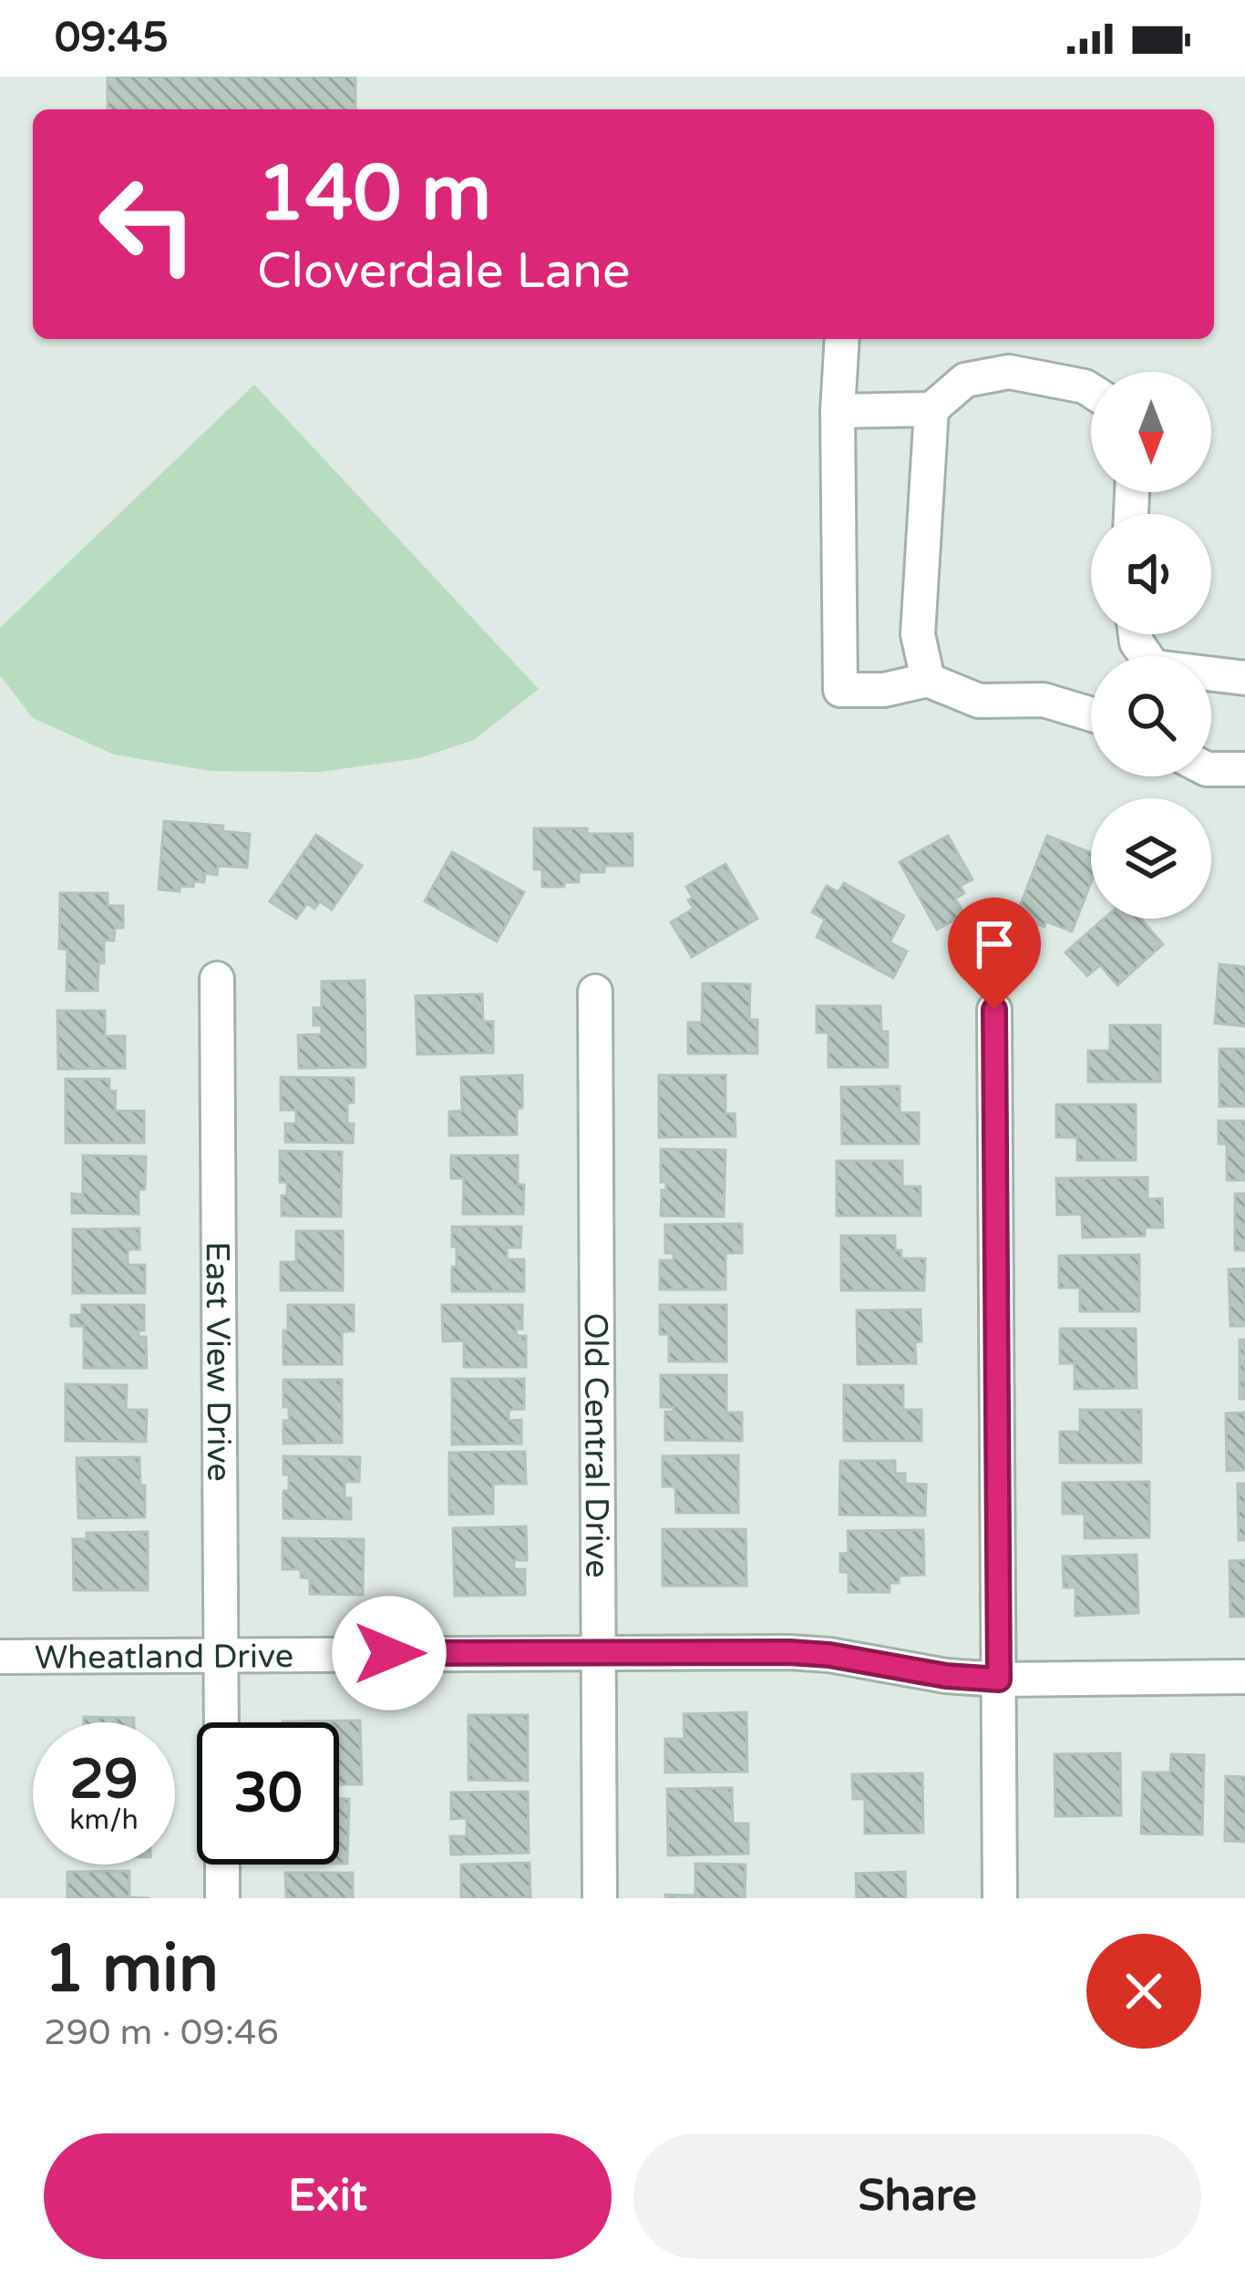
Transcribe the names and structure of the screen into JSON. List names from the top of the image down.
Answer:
{
  "streets": {
    "street": ["East View Drive", "Old Central Drive", "Wheatland Drive"]
  },
  "crossings": [
    ["East View Drive", "Wheatland Drive"],
    ["Old Central Drive", "Wheatland Drive"]
  ],
  "north": "bottom",
  "page": {
    "status": "09:45",
    "turn": ["140 m", "Cloverdale Lane"],
    "speed": "29 km/h",
    "limit": "30",
    "heading": ["1 min", "290 m · 09:46"],
    "buttons": ["Exit", "Share"]
  }
}
